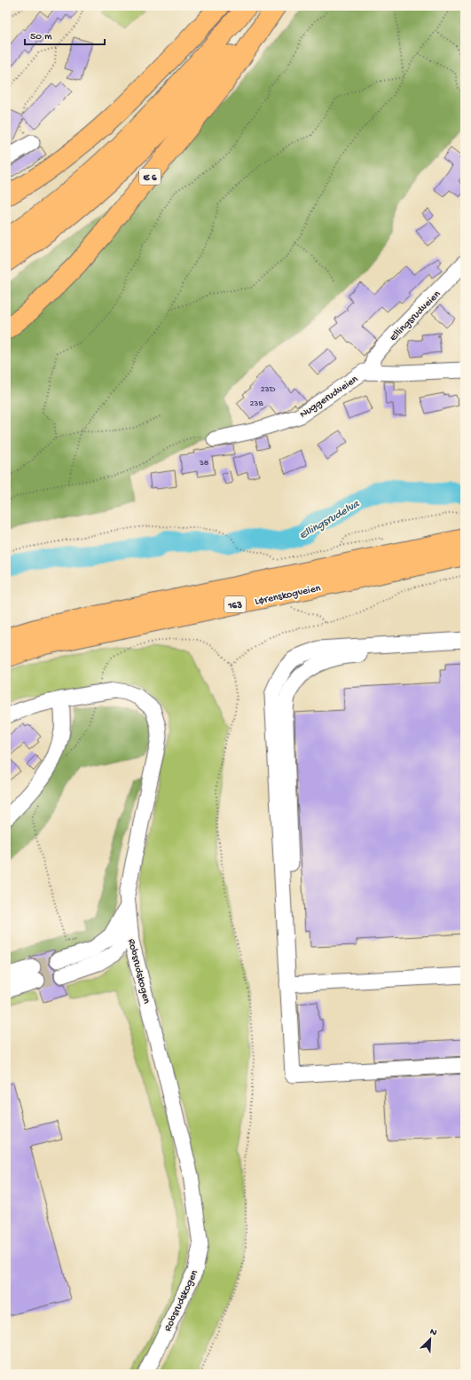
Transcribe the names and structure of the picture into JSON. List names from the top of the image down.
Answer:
{
  "streets": {
    "highway": ["E 6", "Lørenskogveien", "163"],
    "street": ["Ellingsrudveien", "Nuggerudveien", "Robsrudskogen"]
  },
  "crossings": [
    ["Ellingsrudveien", "Nuggerudveien"]
  ],
  "water": ["Ellingsrudelva"],
  "house_numbers": ["23D", "23B", "38"],
  "scale_bar": "50 m",
  "north": "top right"
}
